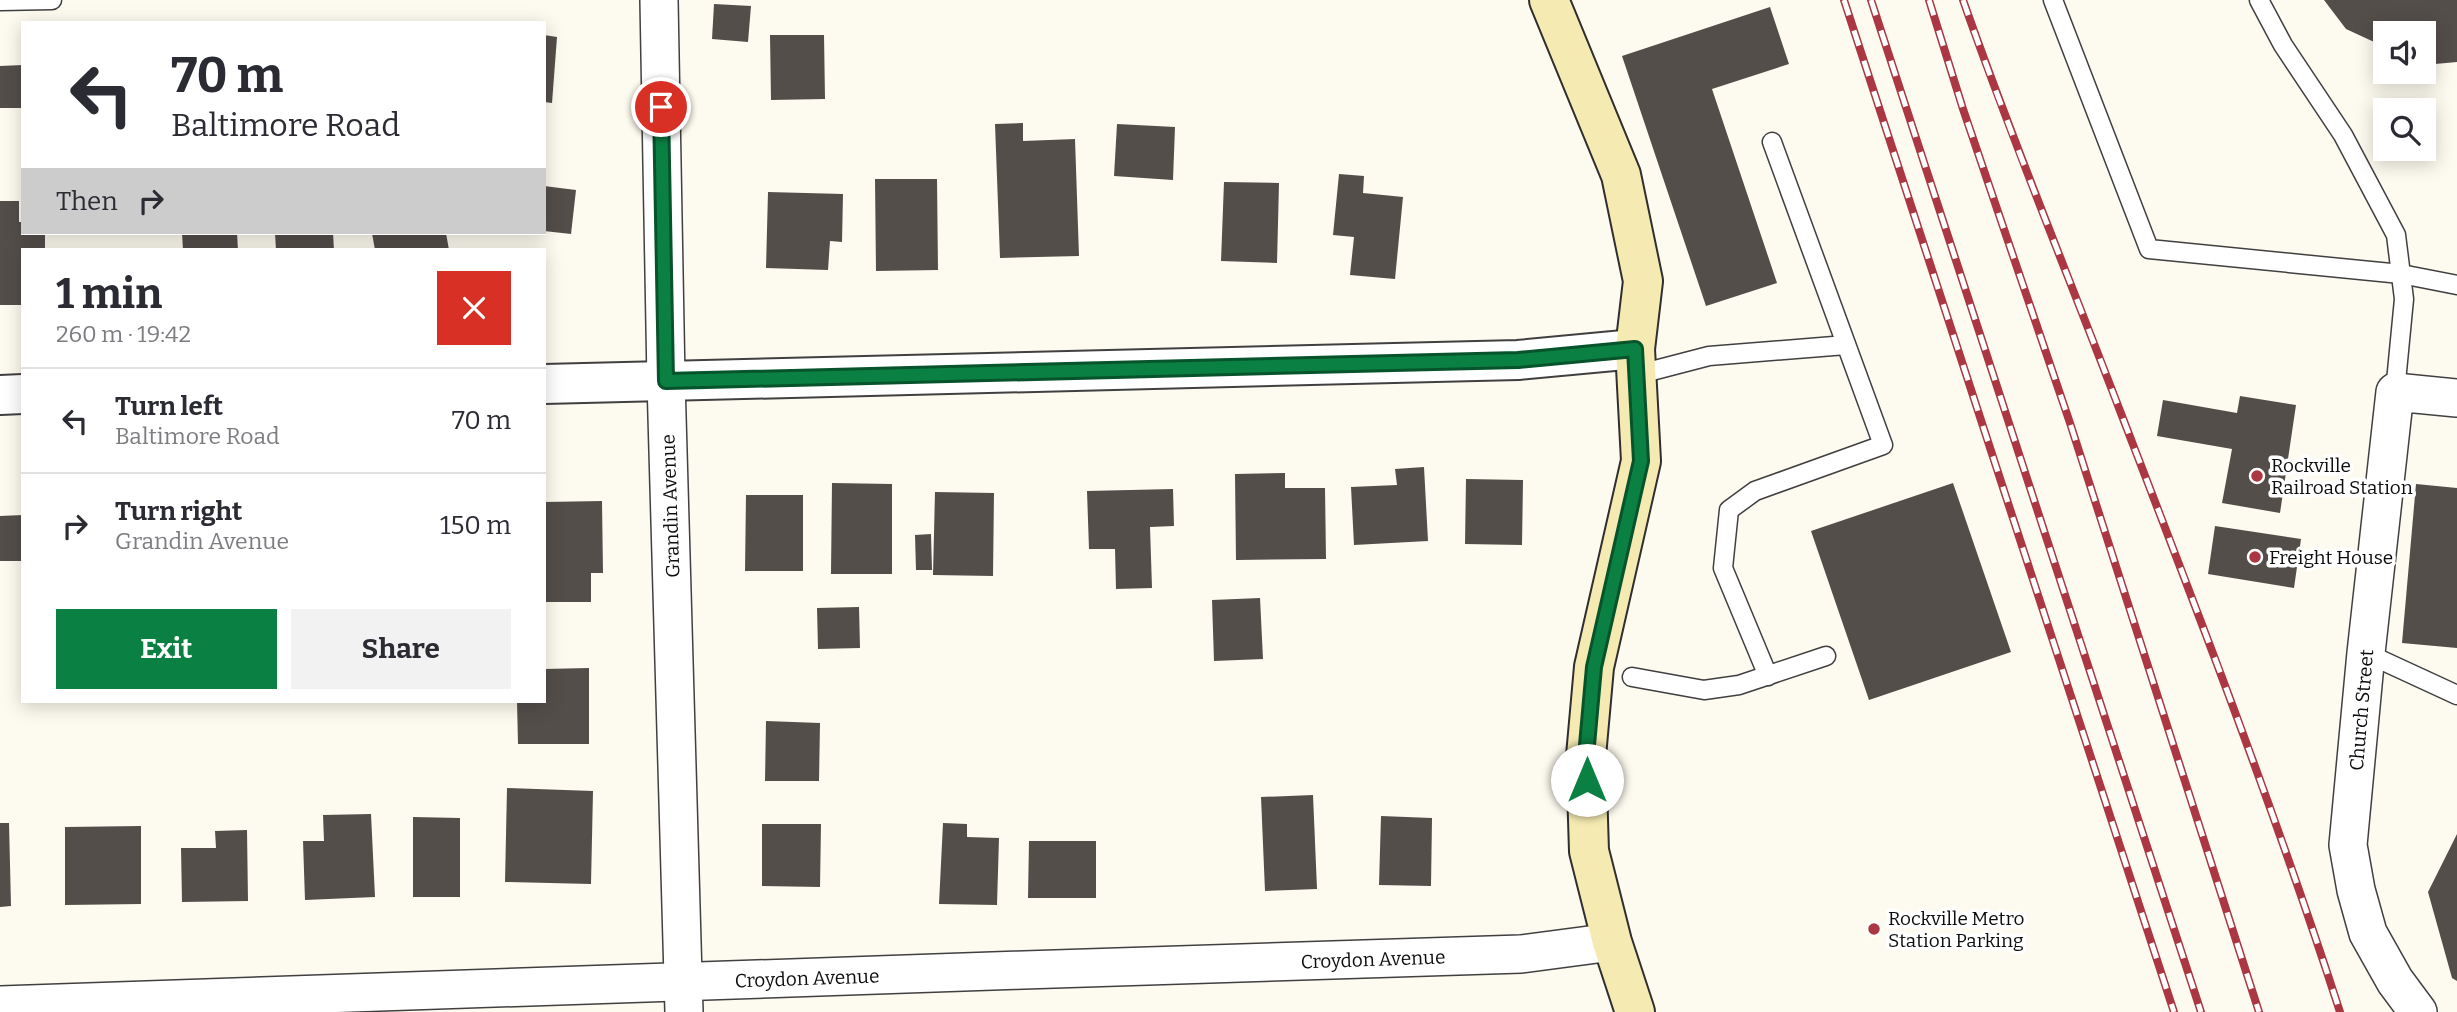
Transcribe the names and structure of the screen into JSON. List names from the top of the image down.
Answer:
{
  "streets": {
    "street": ["Grandin Avenue", "Church Street", "Croydon Avenue"]
  },
  "crossings": [
    ["Grandin Avenue", "Croydon Avenue"]
  ],
  "places": ["Rockville Railroad Station", "Freight House", "Rockville Metro Station Parking"],
  "page": {
    "turn": ["70 m", "Baltimore Road"],
    "then": "Then",
    "heading": ["1 min", "260 m · 19:42"],
    "list": [
      {
        "name": "Turn left",
        "note": "Baltimore Road",
        "value": "70 m"
      },
      {
        "name": "Turn right",
        "note": "Grandin Avenue",
        "value": "150 m"
      }
    ],
    "buttons": ["Exit", "Share"]
  }
}
